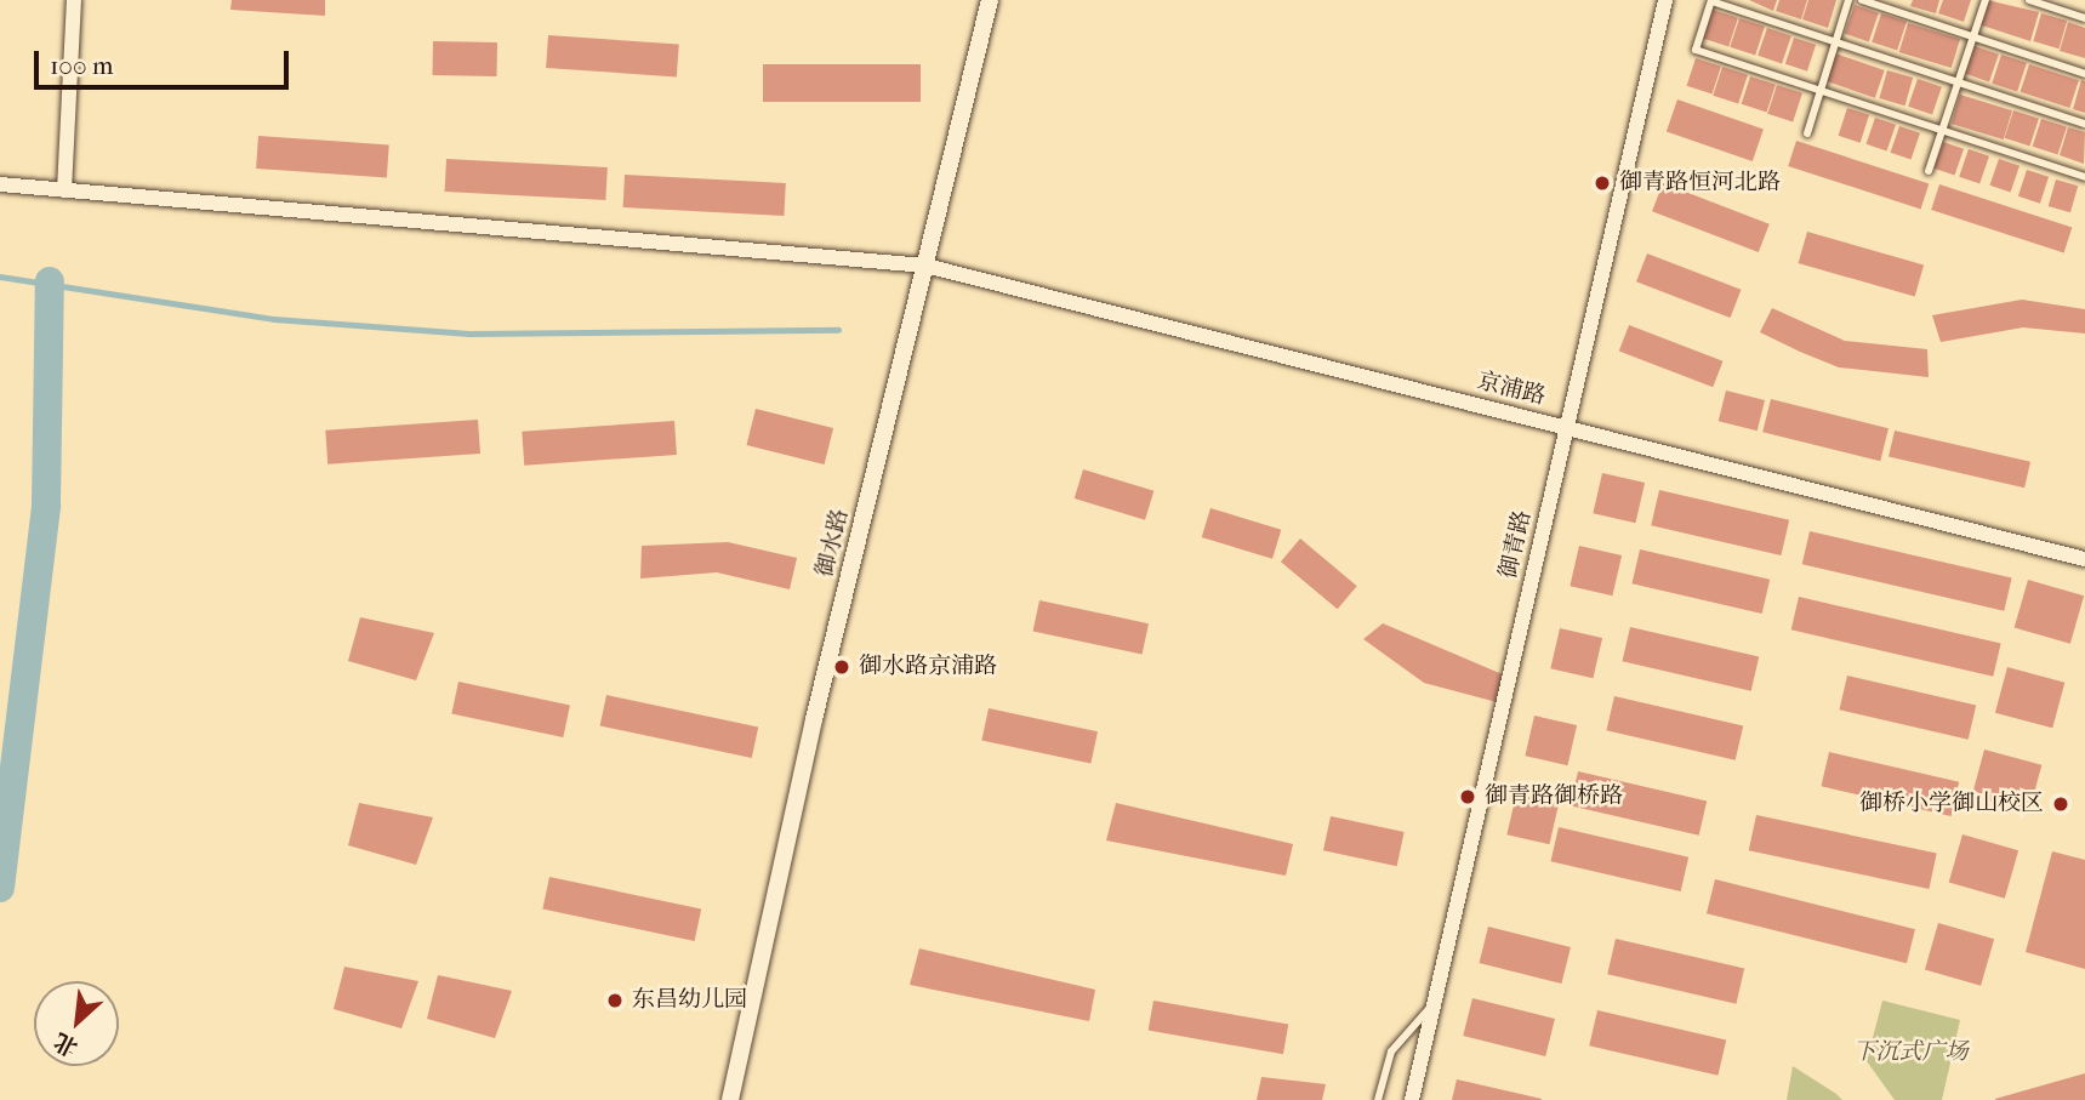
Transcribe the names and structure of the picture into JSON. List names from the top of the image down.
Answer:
{
  "streets": {
    "street": ["京浦路", "御水路", "御青路"]
  },
  "crossings": [
    ["京浦路", "御水路"],
    ["京浦路", "御青路"]
  ],
  "parks": ["下沉式广场"],
  "places": [
    "御青路恒河北路",
    "御水路京浦路",
    "御青路御桥路",
    "御桥小学御山校区",
    "东昌幼儿园"
  ],
  "scale_bar": "100 m",
  "north": "bottom left"
}
